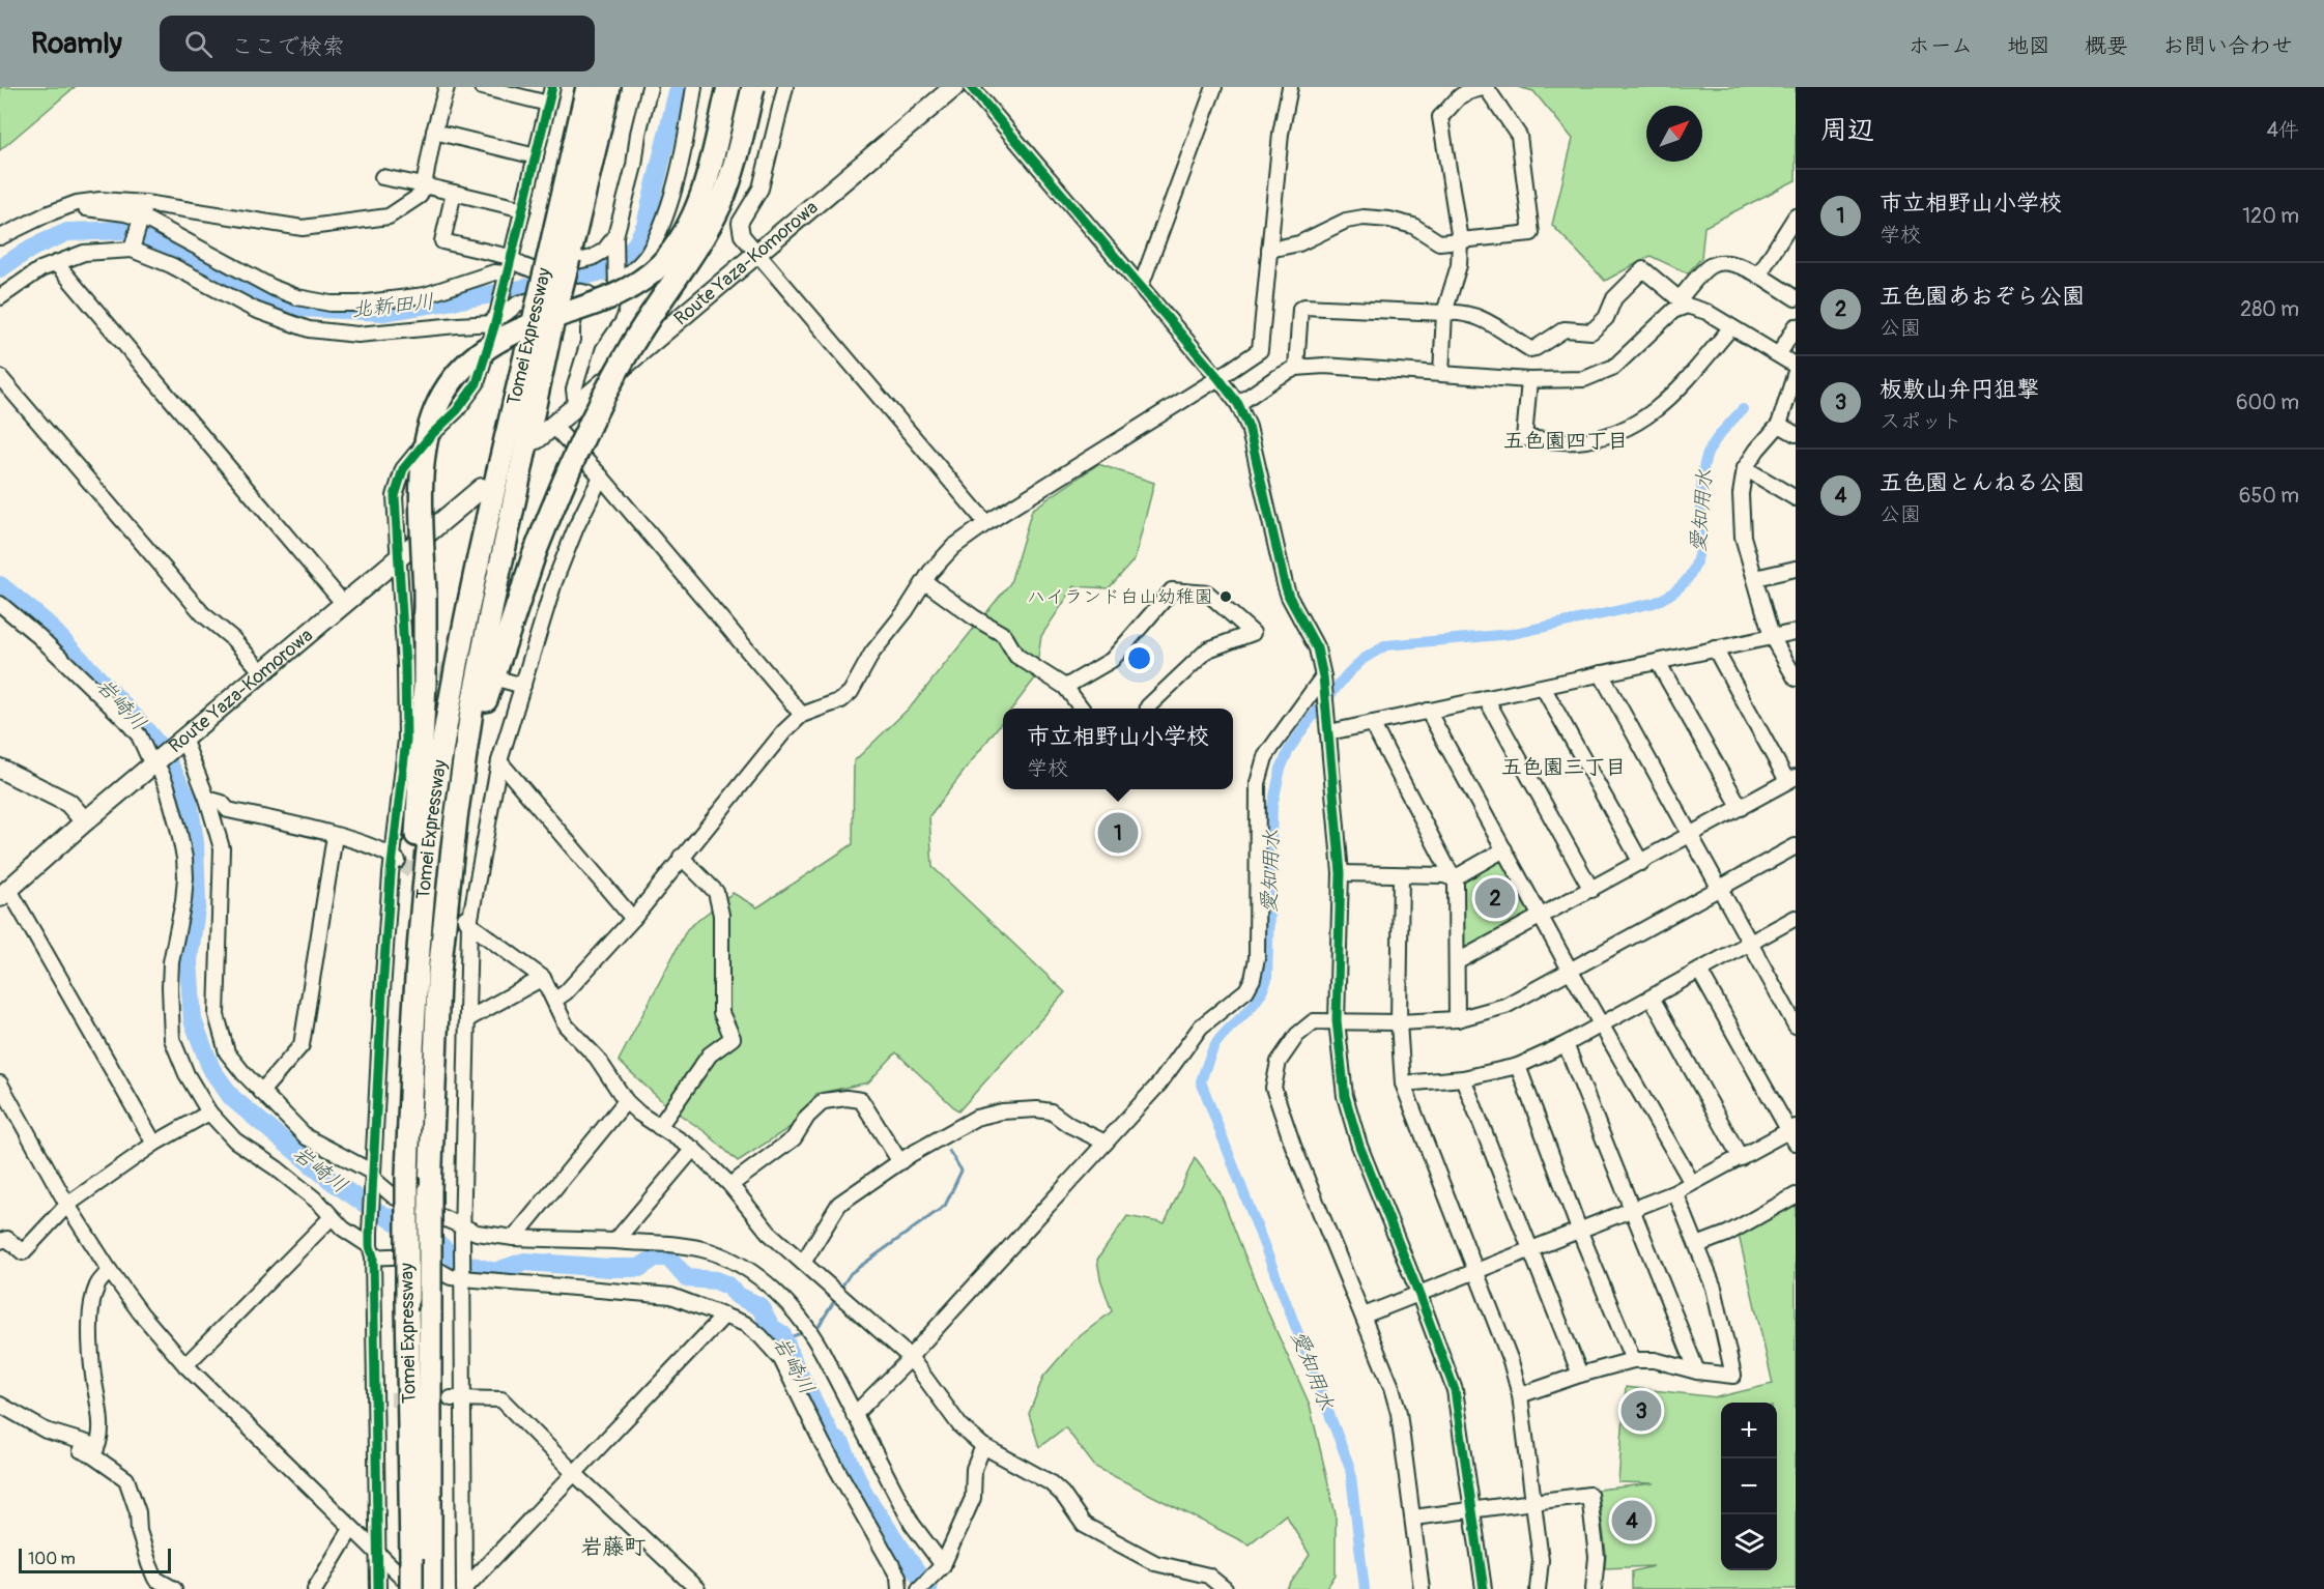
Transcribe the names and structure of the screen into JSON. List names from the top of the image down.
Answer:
{
  "streets": {
    "highway": ["Tomei Expressway"],
    "main road": ["Route Yaza-Komorowa"]
  },
  "districts": ["五色園四丁目", "五色園三丁目", "岩藤町"],
  "water": ["北新田川", "愛知用水", "岩崎川"],
  "places": ["ハイランド白山幼稚園"],
  "scale_bar": "100 m",
  "north": "top right",
  "page": {
    "header": "Roamly",
    "search": "ここで検索",
    "nav": [
      "ホーム",
      "地図",
      "概要",
      "お問い合わせ"
    ],
    "heading": ["周辺", "4件"],
    "list": [
      {
        "mark": "1",
        "name": "市立相野山小学校",
        "note": "学校",
        "value": "120 m"
      },
      {
        "mark": "2",
        "name": "五色園あおぞら公園",
        "note": "公園",
        "value": "280 m"
      },
      {
        "mark": "3",
        "name": "板敷山弁円狙撃",
        "note": "スポット",
        "value": "600 m"
      },
      {
        "mark": "4",
        "name": "五色園とんねる公園",
        "note": "公園",
        "value": "650 m"
      }
    ],
    "popup": ["市立相野山小学校", "学校"],
    "pins": [
      "1",
      "2",
      "3",
      "4"
    ],
    "map_buttons": ["+", "−"],
    "scale": "100 m"
  }
}
